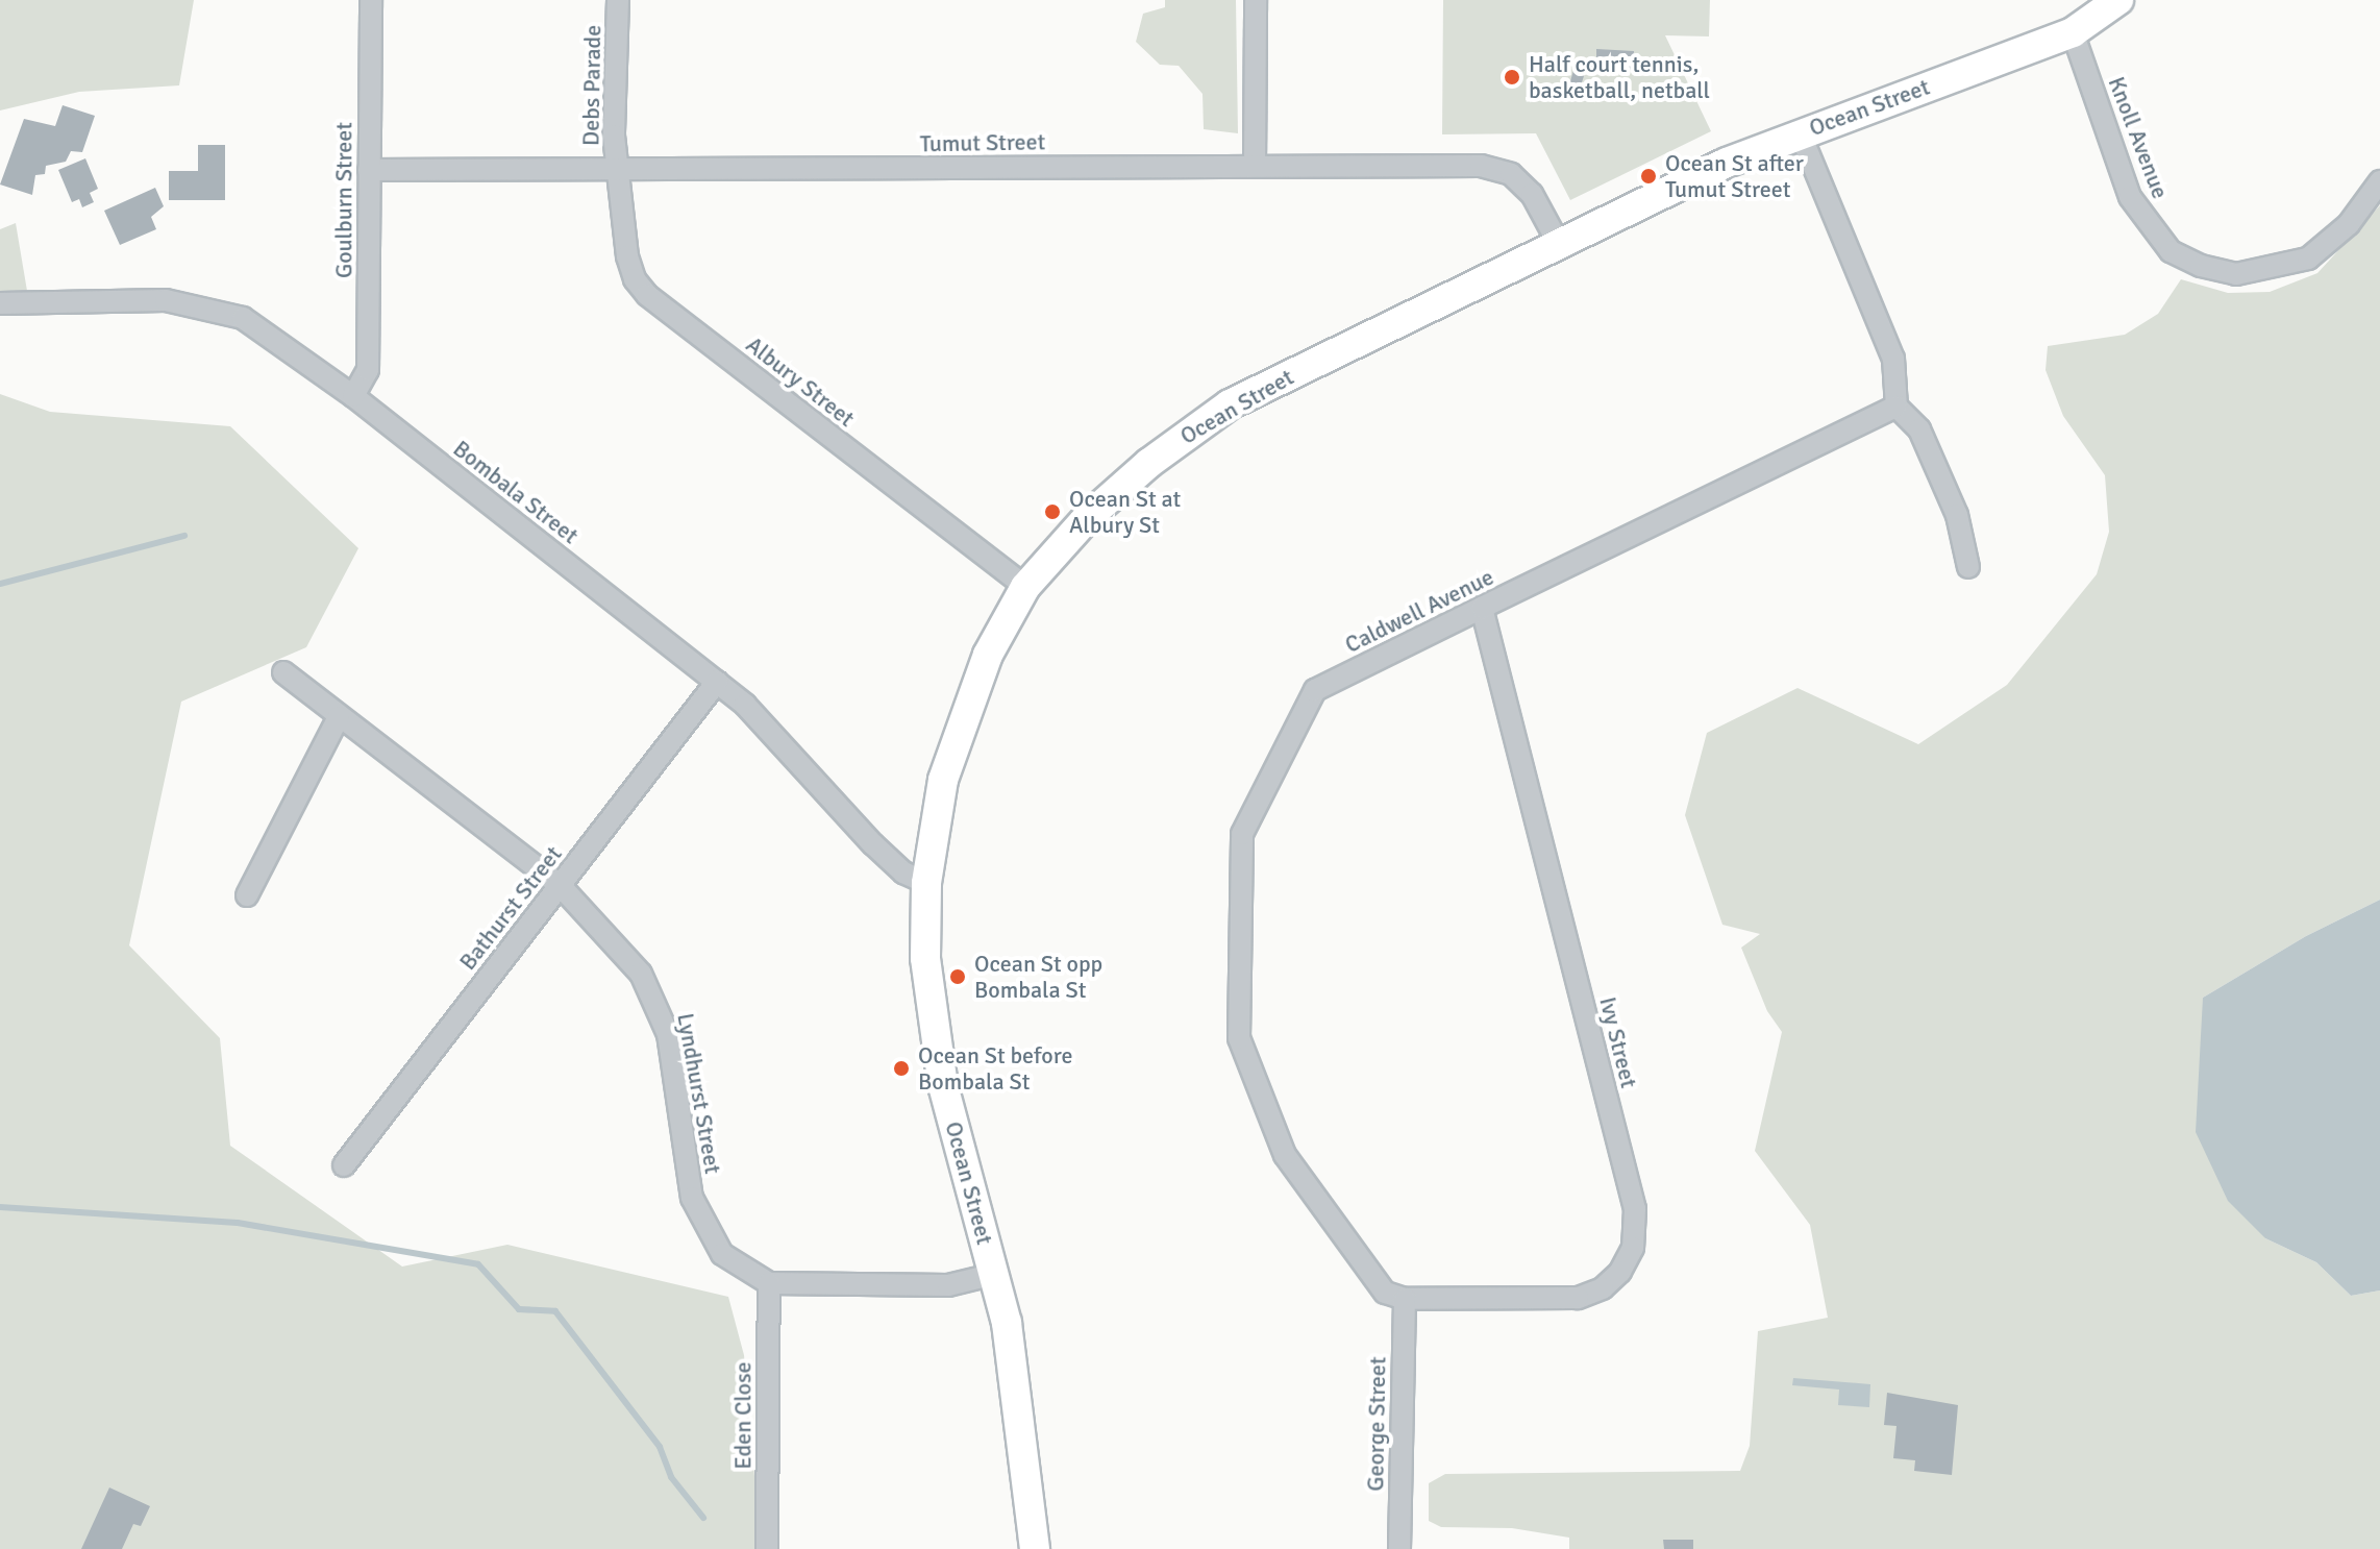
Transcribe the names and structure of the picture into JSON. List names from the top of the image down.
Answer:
{
  "streets": {
    "street": [
      "Debs Parade",
      "Ocean Street",
      "Knoll Avenue",
      "Tumut Street",
      "Goulburn Street",
      "Albury Street",
      "Bombala Street",
      "Caldwell Avenue",
      "Bathurst Street",
      "Ivy Street",
      "Lyndhurst Street",
      "Eden Close",
      "George Street"
    ]
  },
  "crossings": [
    ["Debs Parade", "Tumut Street"],
    ["Debs Parade", "Albury Street"],
    ["Ocean Street", "Knoll Avenue"],
    ["Ocean Street", "Tumut Street"],
    ["Ocean Street", "Albury Street"],
    ["Ocean Street", "Bombala Street"],
    ["Tumut Street", "Goulburn Street"],
    ["Tumut Street", "Albury Street"],
    ["Goulburn Street", "Bombala Street"],
    ["Bombala Street", "Bathurst Street"],
    ["Caldwell Avenue", "Ivy Street"],
    ["Caldwell Avenue", "George Street"],
    ["Bathurst Street", "Lyndhurst Street"],
    ["Ivy Street", "George Street"],
    ["Lyndhurst Street", "Eden Close"]
  ],
  "places": [
    "Half court tennis, basketball, netball",
    "Ocean St after Tumut Street",
    "Ocean St at Albury St",
    "Ocean St opp Bombala St",
    "Ocean St before Bombala St"
  ]
}
